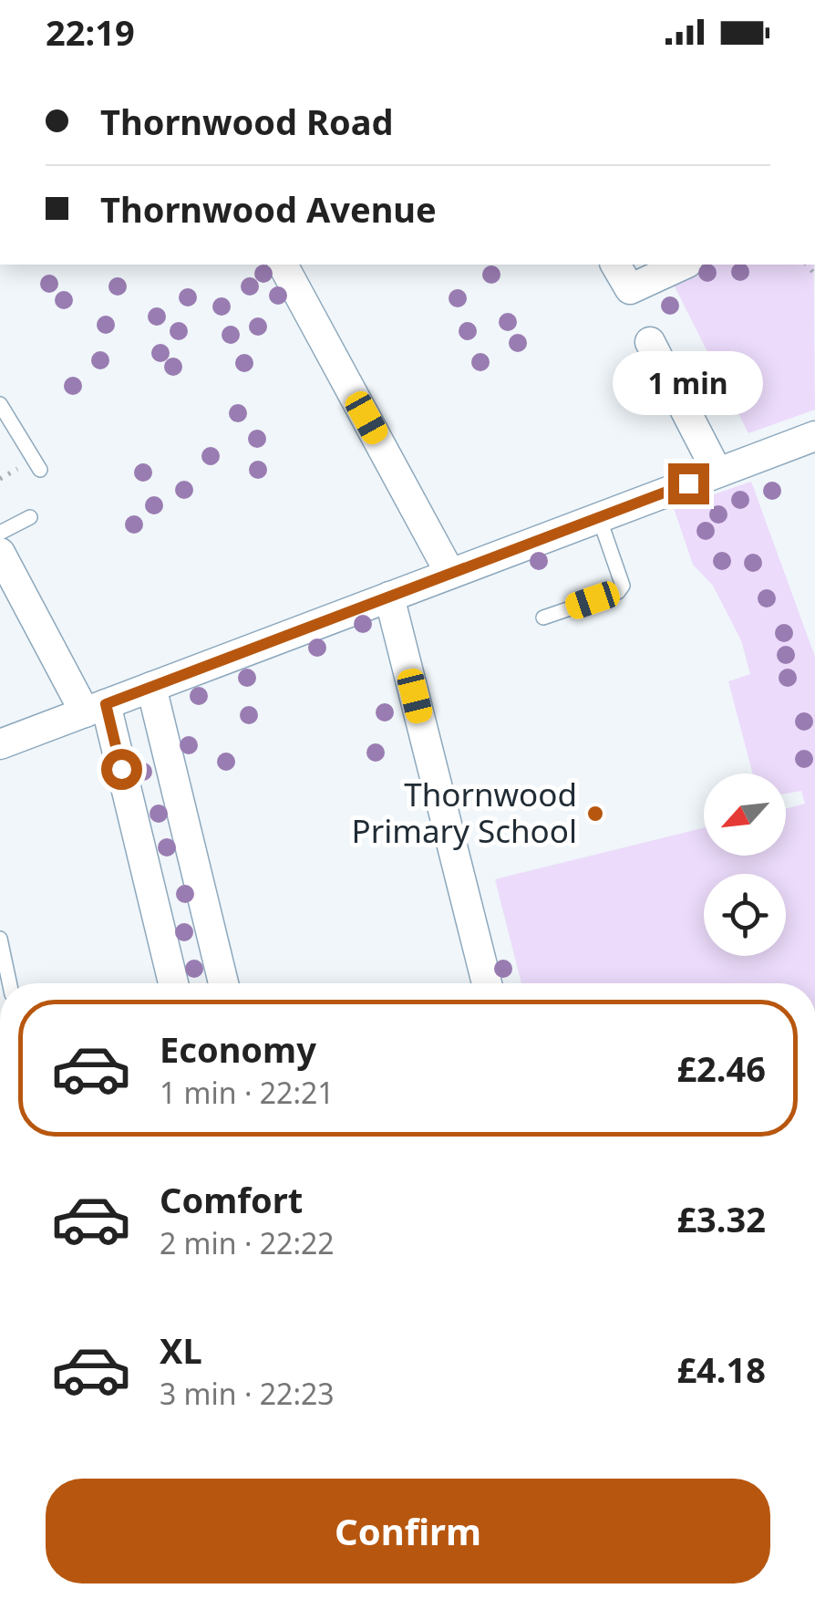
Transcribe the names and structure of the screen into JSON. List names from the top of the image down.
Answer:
{
  "places": ["Thornwood Primary School"],
  "north": "bottom left",
  "page": {
    "status": "22:19",
    "banner": ["Thornwood Road", "Thornwood Avenue"],
    "bubble": "1 min",
    "list": [
      {
        "name": "Economy",
        "note": "1 min · 22:21",
        "value": "£2.46"
      },
      {
        "name": "Comfort",
        "note": "2 min · 22:22",
        "value": "£3.32"
      },
      {
        "name": "XL",
        "note": "3 min · 22:23",
        "value": "£4.18"
      }
    ],
    "buttons": "Confirm"
  }
}
